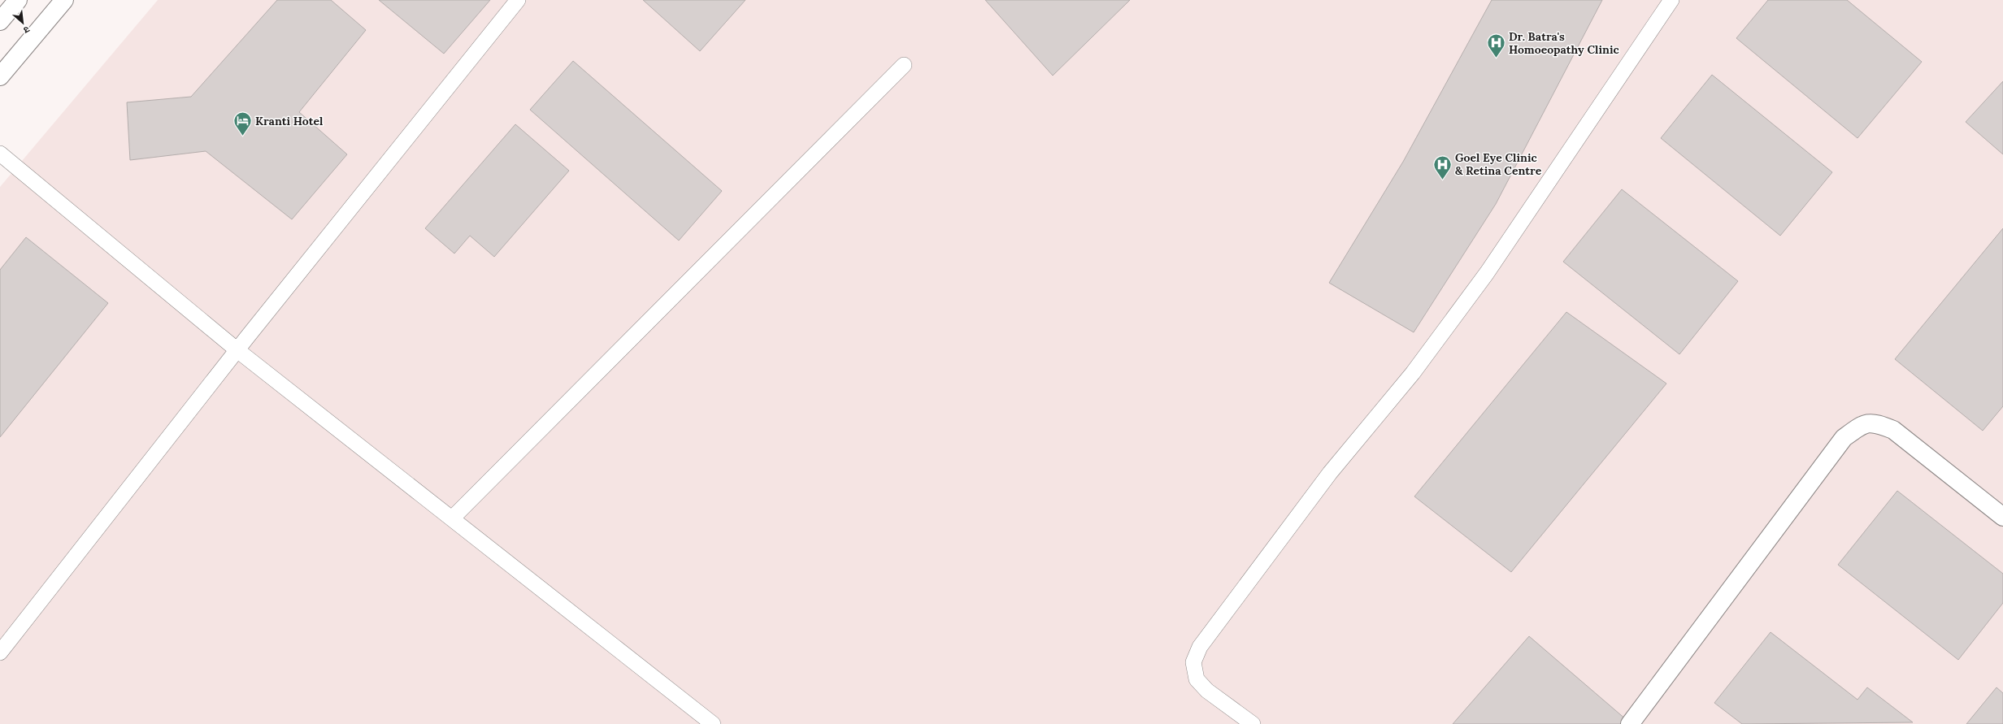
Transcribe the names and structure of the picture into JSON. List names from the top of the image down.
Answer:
{
  "places": {
    "hospital": ["Dr. Batra's Homoeopathy Clinic", "Goel Eye Clinic & Retina Centre"],
    "hotel": ["Kranti Hotel"]
  },
  "north": "bottom right"
}
